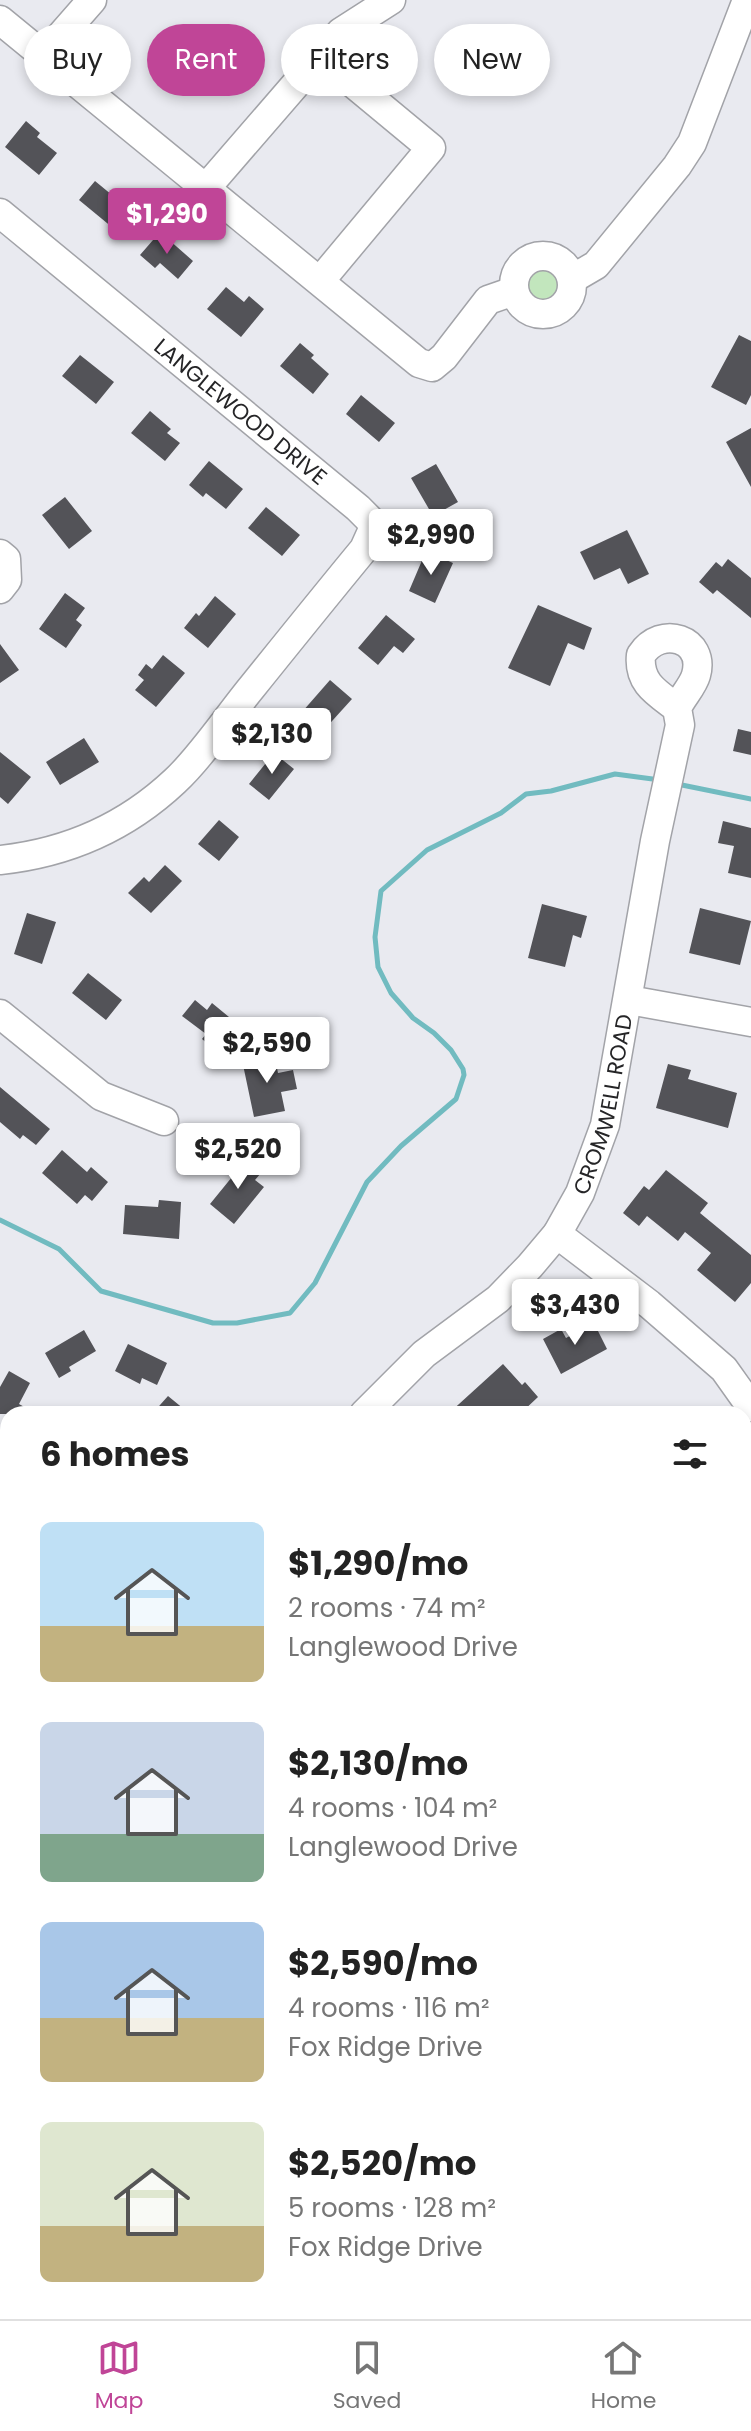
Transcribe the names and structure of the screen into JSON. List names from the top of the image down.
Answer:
{
  "streets": {
    "street": ["LANGLEWOOD DRIVE", "CROMWELL ROAD"]
  },
  "page": {
    "chip": [
      "Buy",
      "Rent",
      "Filters",
      "New"
    ],
    "price": [
      "$1,290",
      "$2,990",
      "$2,130",
      "$2,590",
      "$2,520",
      "$3,430"
    ],
    "heading": "6 homes",
    "list": [
      {
        "name": "$1,290/mo",
        "note": "2 rooms · 74 m² · Langlewood Drive"
      },
      {
        "name": "$2,130/mo",
        "note": "4 rooms · 104 m² · Langlewood Drive"
      },
      {
        "name": "$2,590/mo",
        "note": "4 rooms · 116 m² · Fox Ridge Drive"
      },
      {
        "name": "$2,520/mo",
        "note": "5 rooms · 128 m² · Fox Ridge Drive"
      }
    ],
    "tabs": ["Map", "Saved", "Home"]
  }
}
